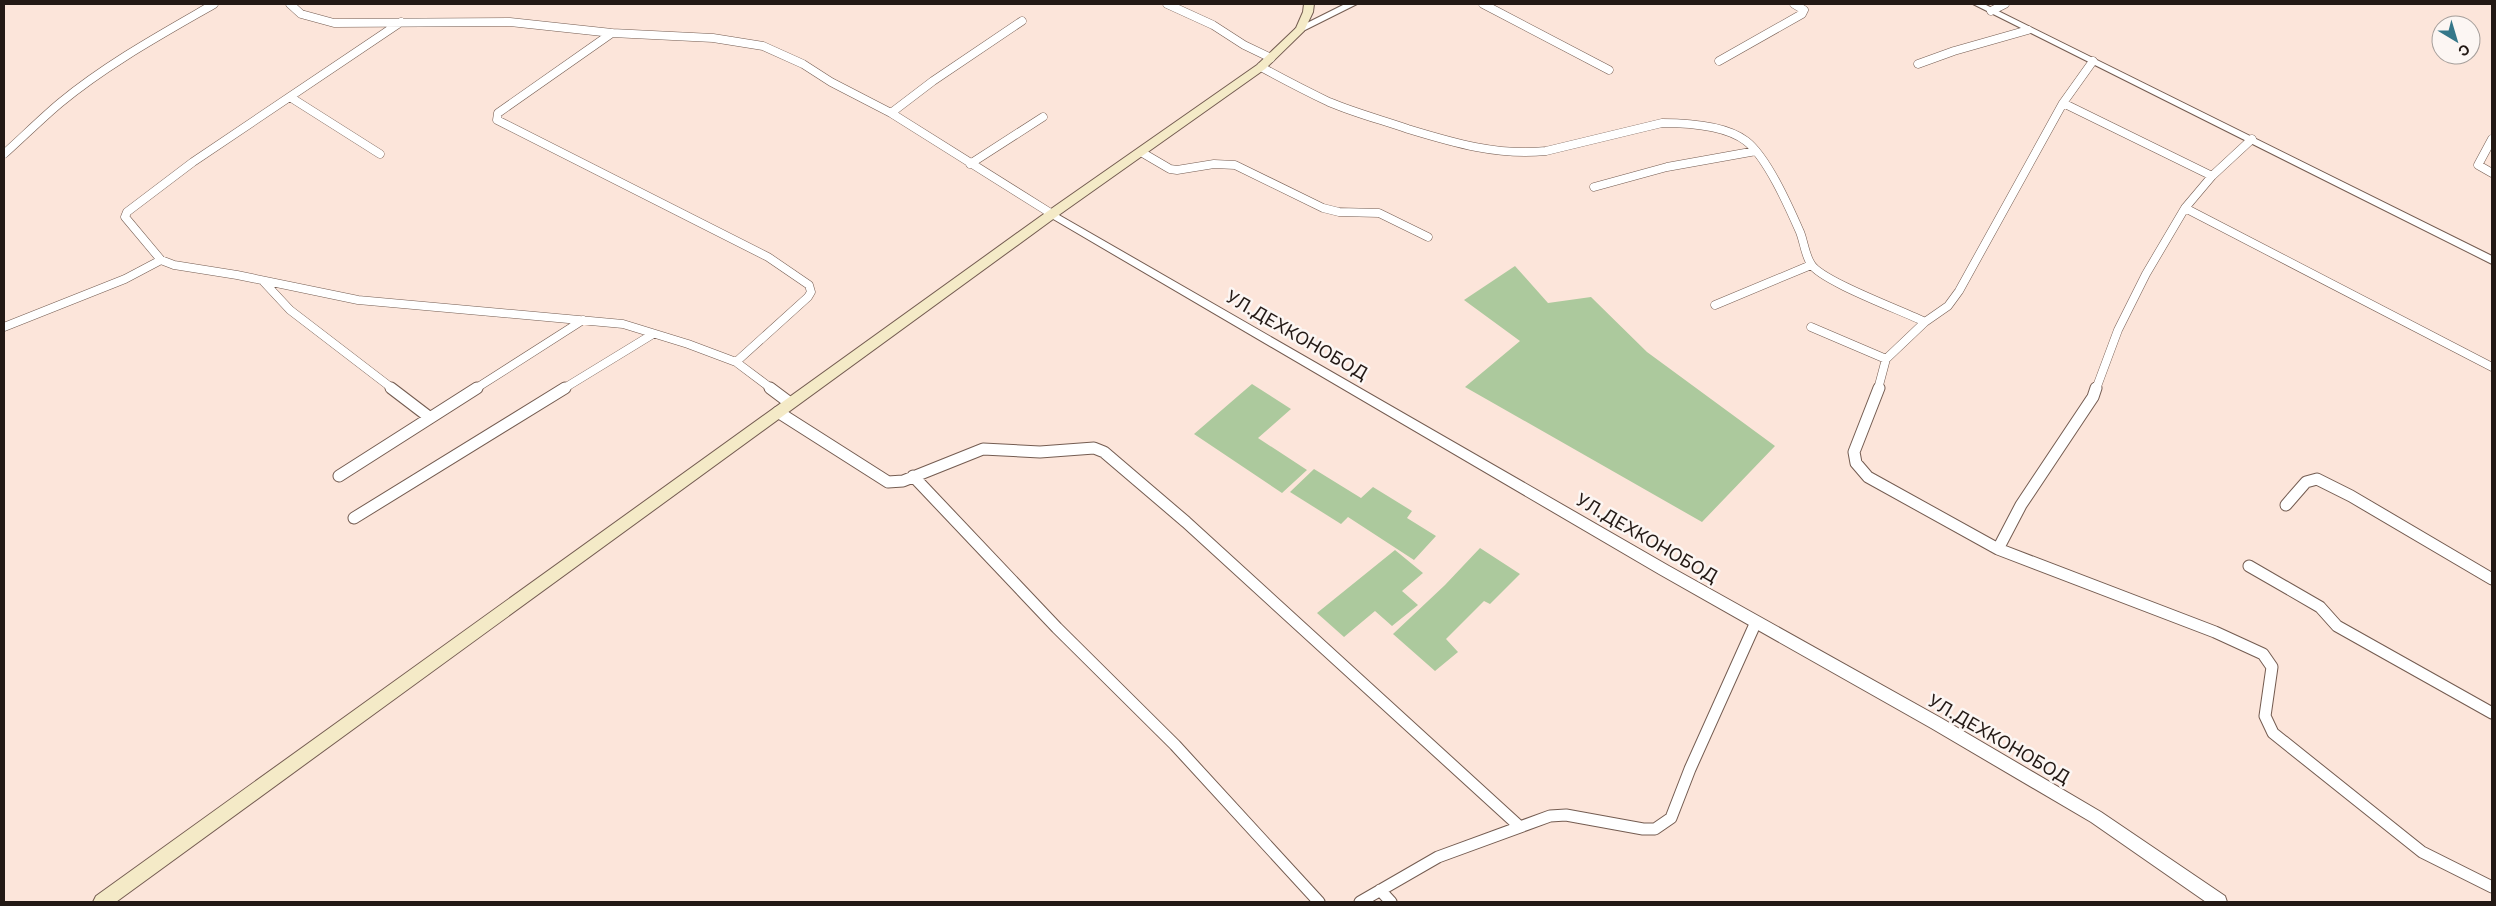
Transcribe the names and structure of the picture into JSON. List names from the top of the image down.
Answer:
{
  "streets": {
    "street": ["УЛ.ДЕХКОНОБОД"]
  },
  "north": "bottom right"
}
